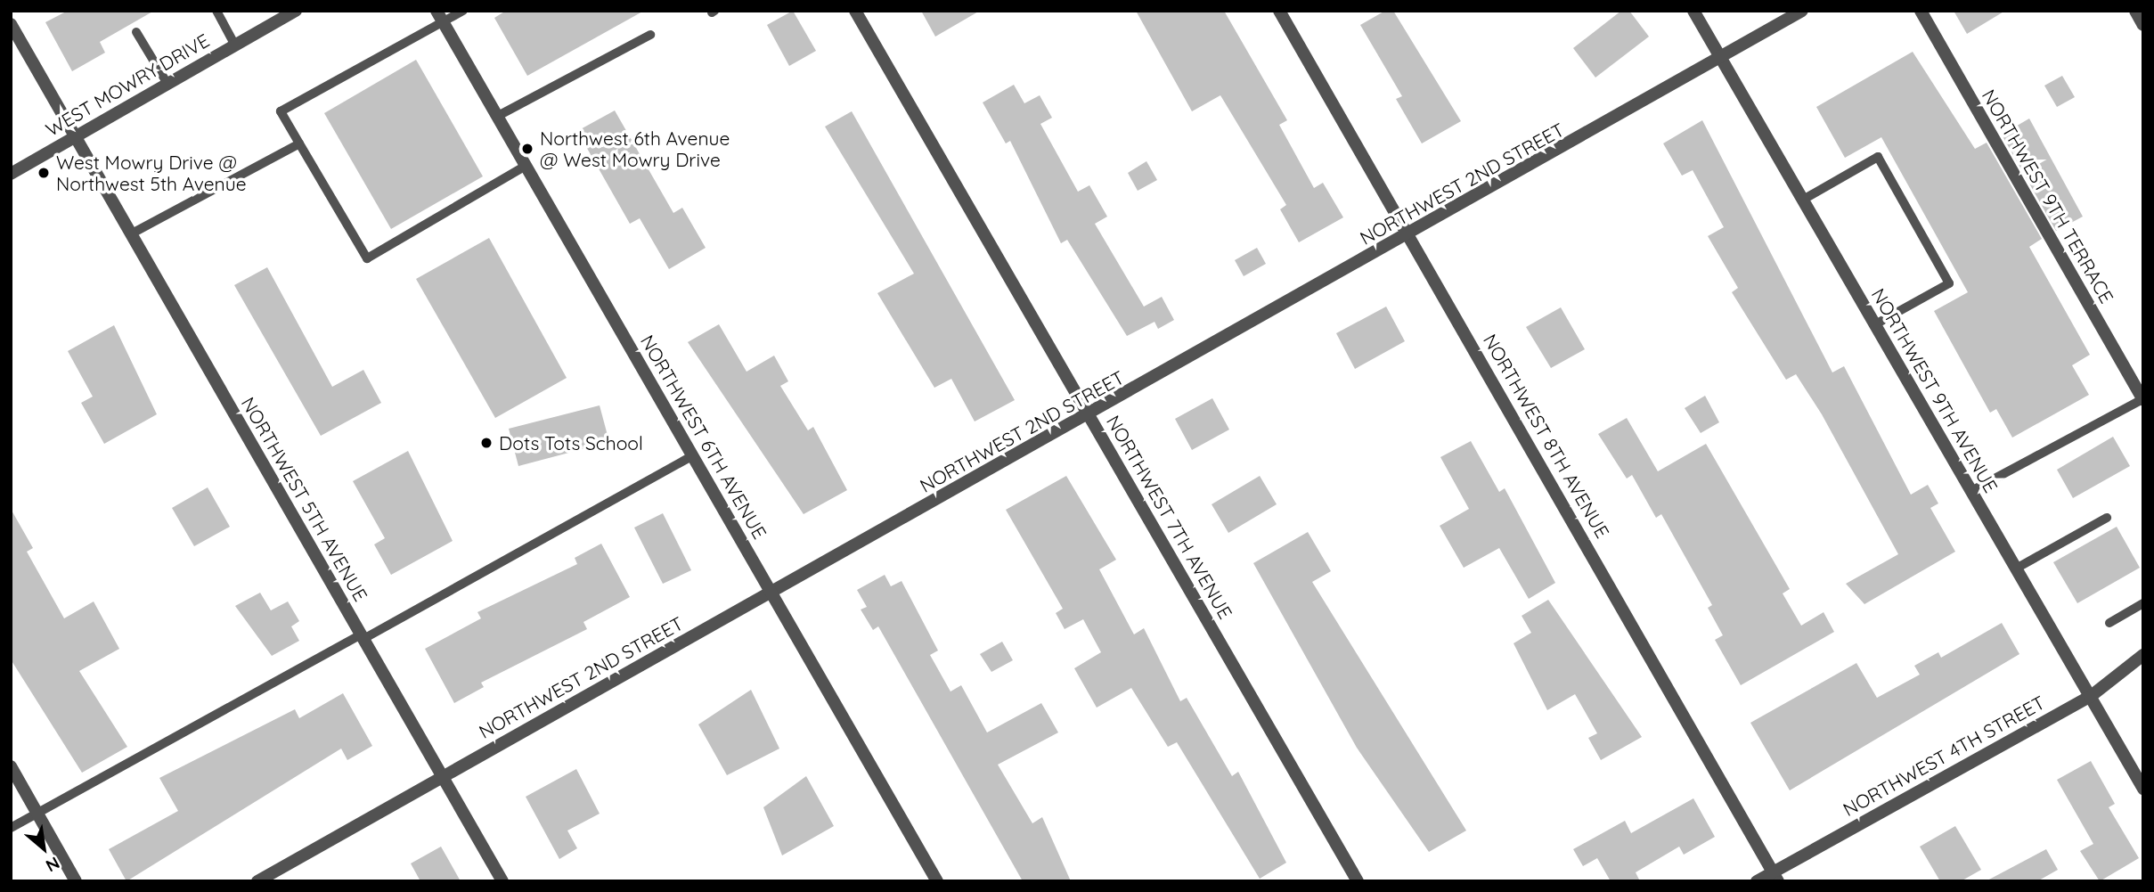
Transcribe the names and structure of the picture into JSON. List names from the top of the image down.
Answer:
{
  "streets": {
    "street": [
      "WEST MOWRY DRIVE",
      "NORTHWEST 2ND STREET",
      "NORTHWEST 9TH TERRACE",
      "NORTHWEST 9TH AVENUE",
      "NORTHWEST 8TH AVENUE",
      "NORTHWEST 6TH AVENUE",
      "NORTHWEST 5TH AVENUE",
      "NORTHWEST 7TH AVENUE",
      "NORTHWEST 4TH STREET"
    ]
  },
  "crossings": [
    ["WEST MOWRY DRIVE", "NORTHWEST 5TH AVENUE"],
    ["NORTHWEST 2ND STREET", "NORTHWEST 9TH AVENUE"],
    ["NORTHWEST 2ND STREET", "NORTHWEST 8TH AVENUE"],
    ["NORTHWEST 2ND STREET", "NORTHWEST 6TH AVENUE"],
    ["NORTHWEST 2ND STREET", "NORTHWEST 5TH AVENUE"],
    ["NORTHWEST 2ND STREET", "NORTHWEST 7TH AVENUE"],
    ["NORTHWEST 9TH AVENUE", "NORTHWEST 4TH STREET"],
    ["NORTHWEST 8TH AVENUE", "NORTHWEST 4TH STREET"]
  ],
  "places": ["Northwest 6th Avenue @ West Mowry Drive", "West Mowry Drive @ Northwest 5th Avenue", "Dots Tots School"],
  "north": "bottom right"
}
